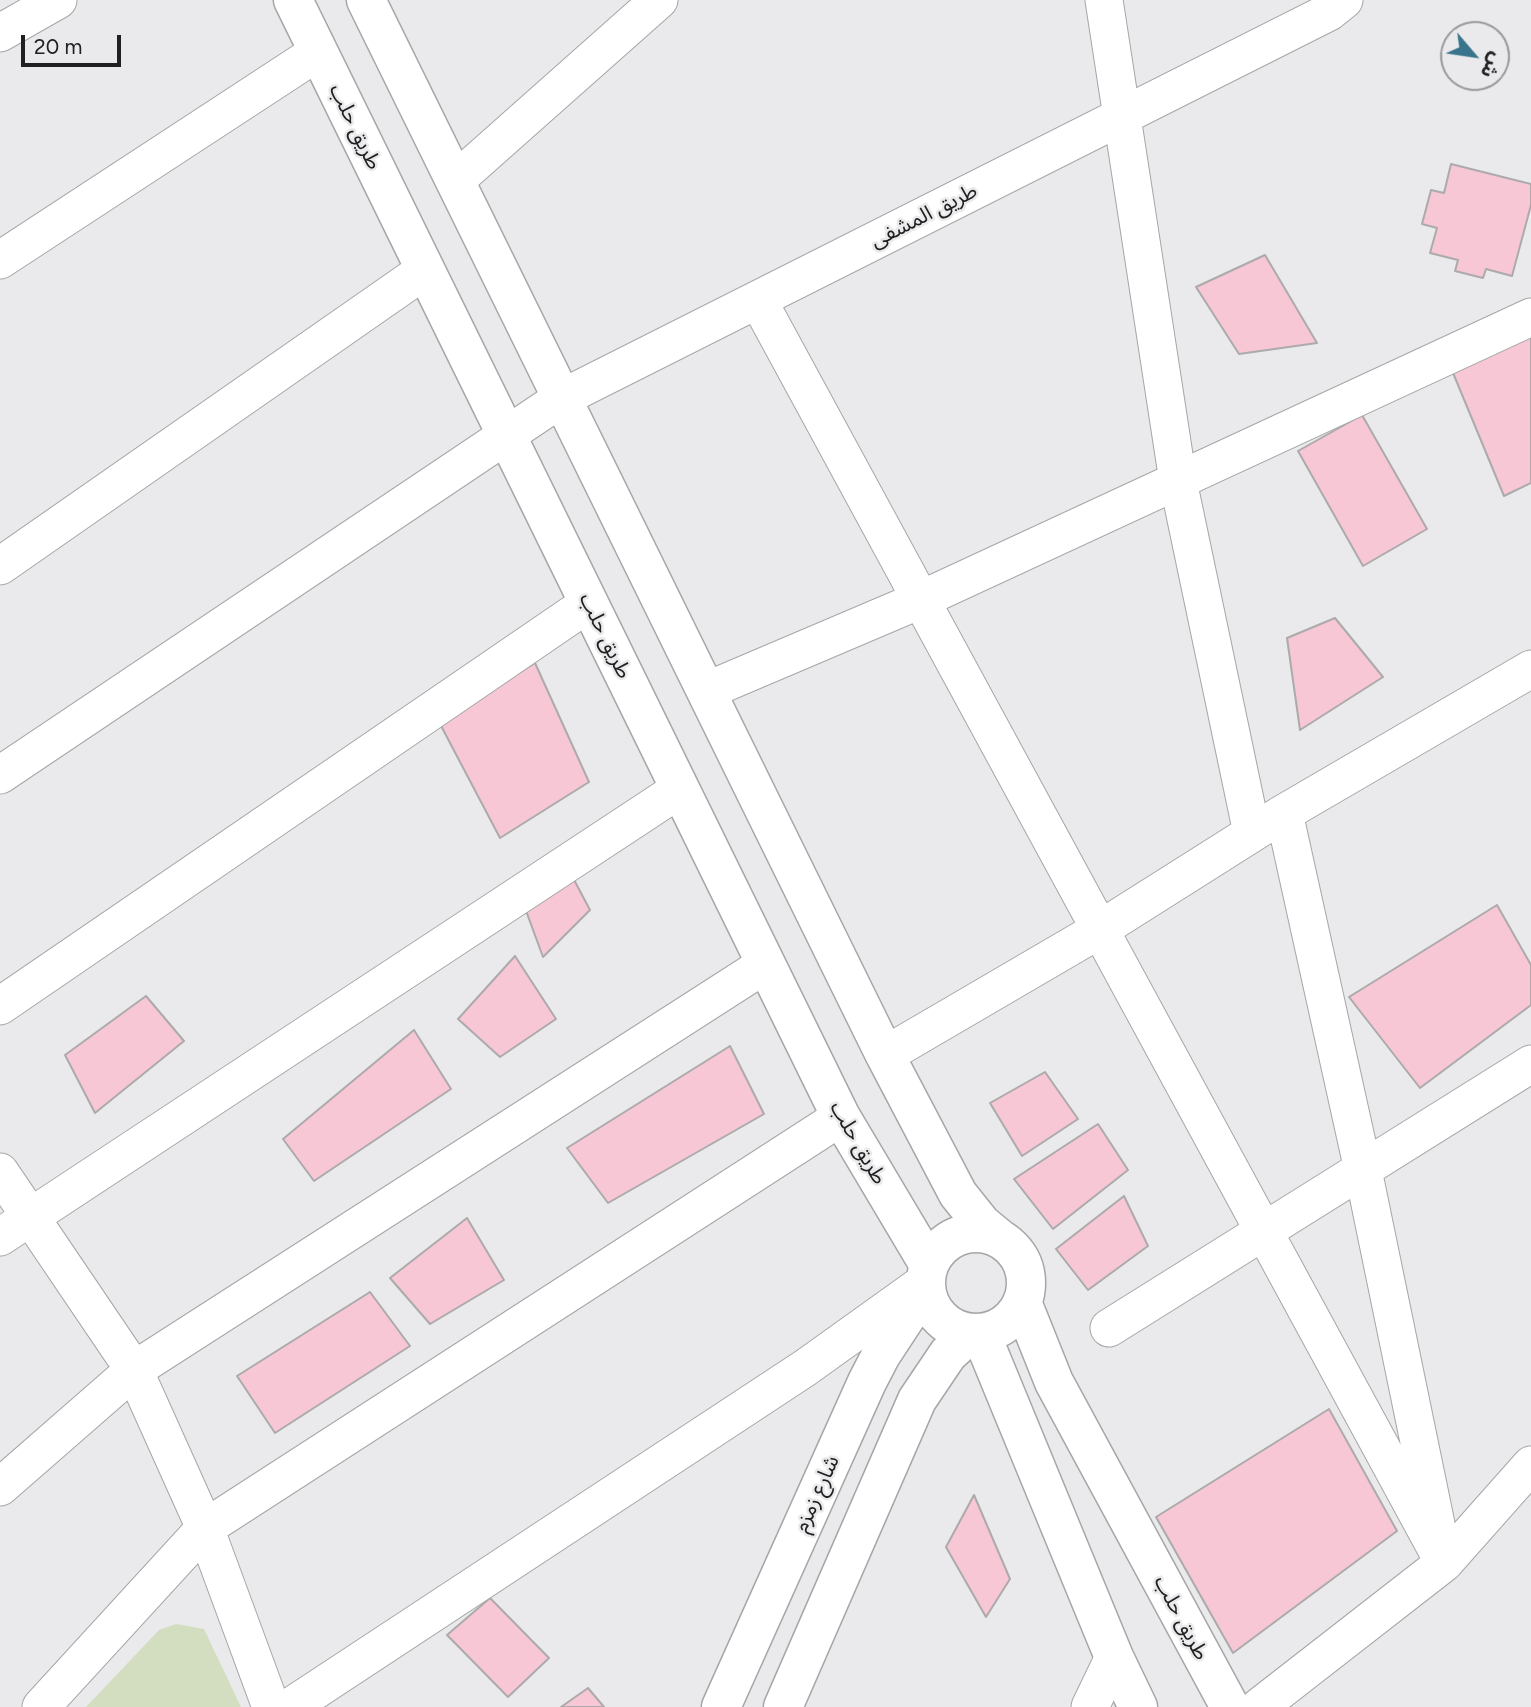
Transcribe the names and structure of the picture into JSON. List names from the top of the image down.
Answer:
{
  "streets": {
    "main road": ["طريق حلب", "شارع زمزم"],
    "street": ["طريق المشفى"]
  },
  "crossings": [
    ["طريق حلب", "طريق المشفى"],
    ["طريق حلب", "شارع زمزم"]
  ],
  "scale_bar": "20 m",
  "north": "bottom right"
}
